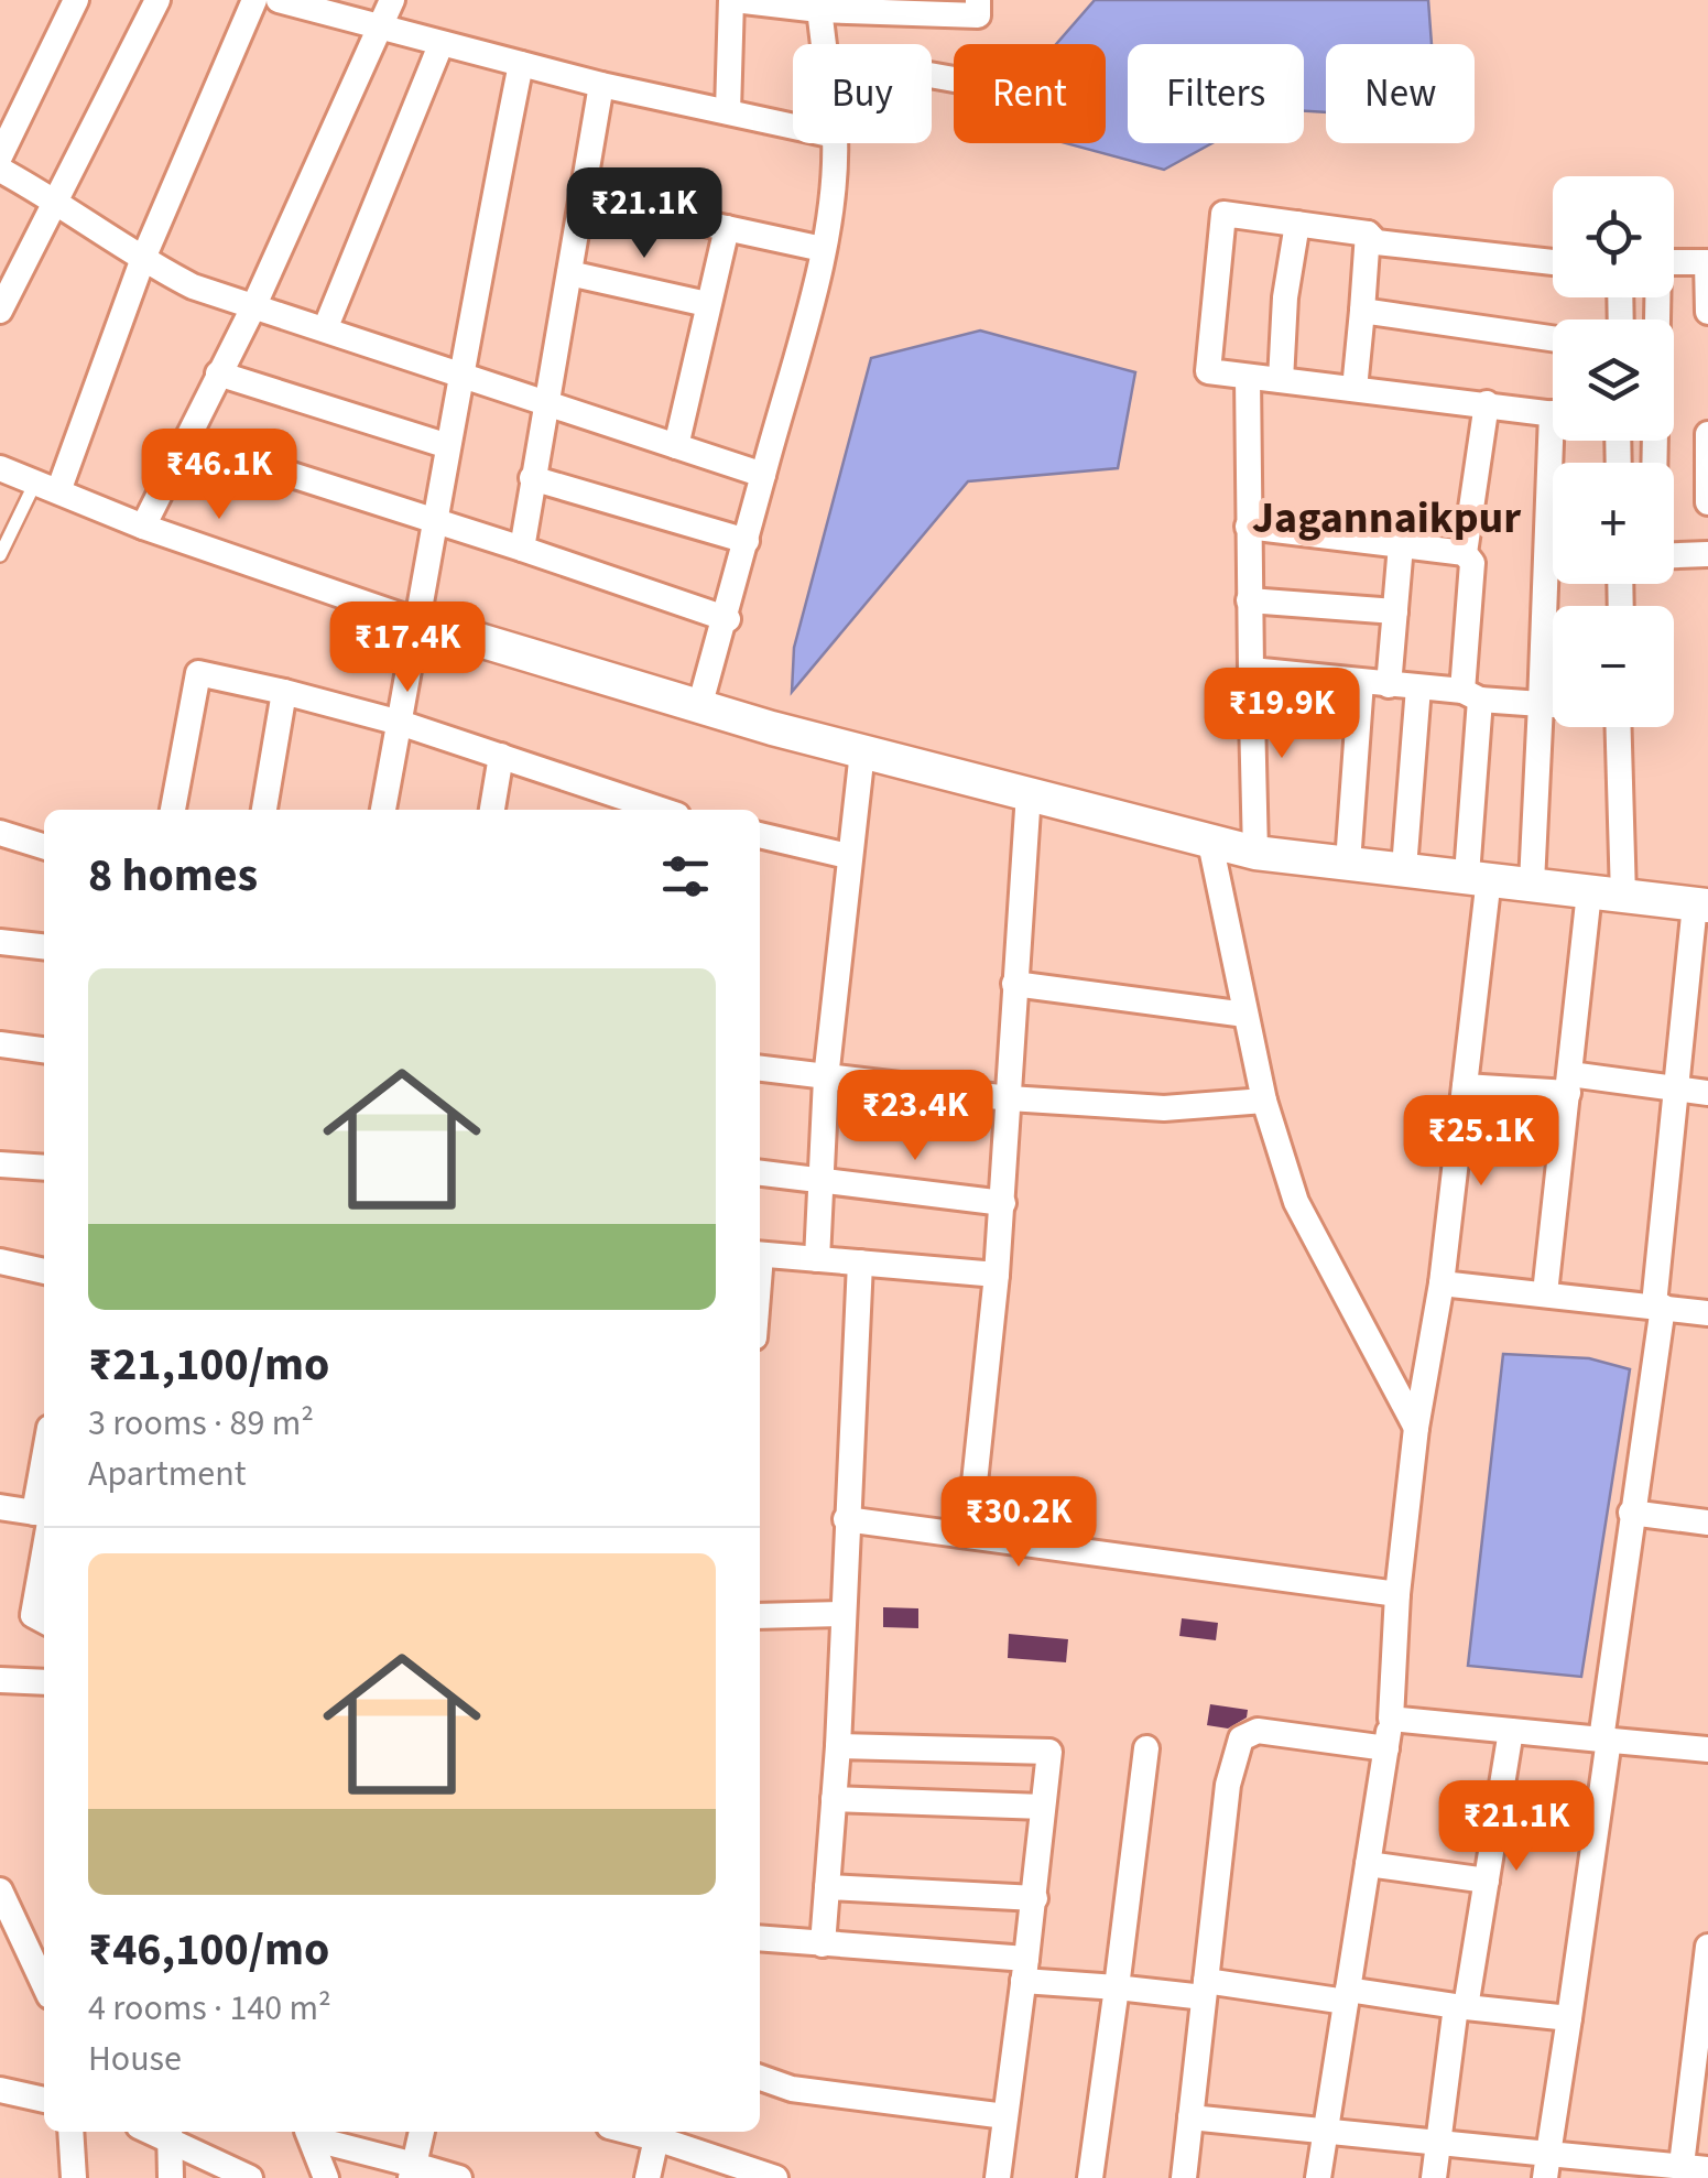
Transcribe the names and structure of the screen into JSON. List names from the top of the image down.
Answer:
{
  "districts": ["Jagannaikpur"],
  "page": {
    "chip": [
      "Buy",
      "Rent",
      "Filters",
      "New"
    ],
    "price": [
      "₹21.1K",
      "₹46.1K",
      "₹17.4K",
      "₹19.9K",
      "₹23.4K",
      "₹25.1K",
      "₹30.2K",
      "₹21.1K"
    ],
    "map_buttons": ["+", "−"],
    "heading": "8 homes",
    "list": [
      {
        "name": "₹21,100/mo",
        "note": "3 rooms · 89 m² · Apartment"
      },
      {
        "name": "₹46,100/mo",
        "note": "4 rooms · 140 m² · House"
      }
    ]
  }
}
